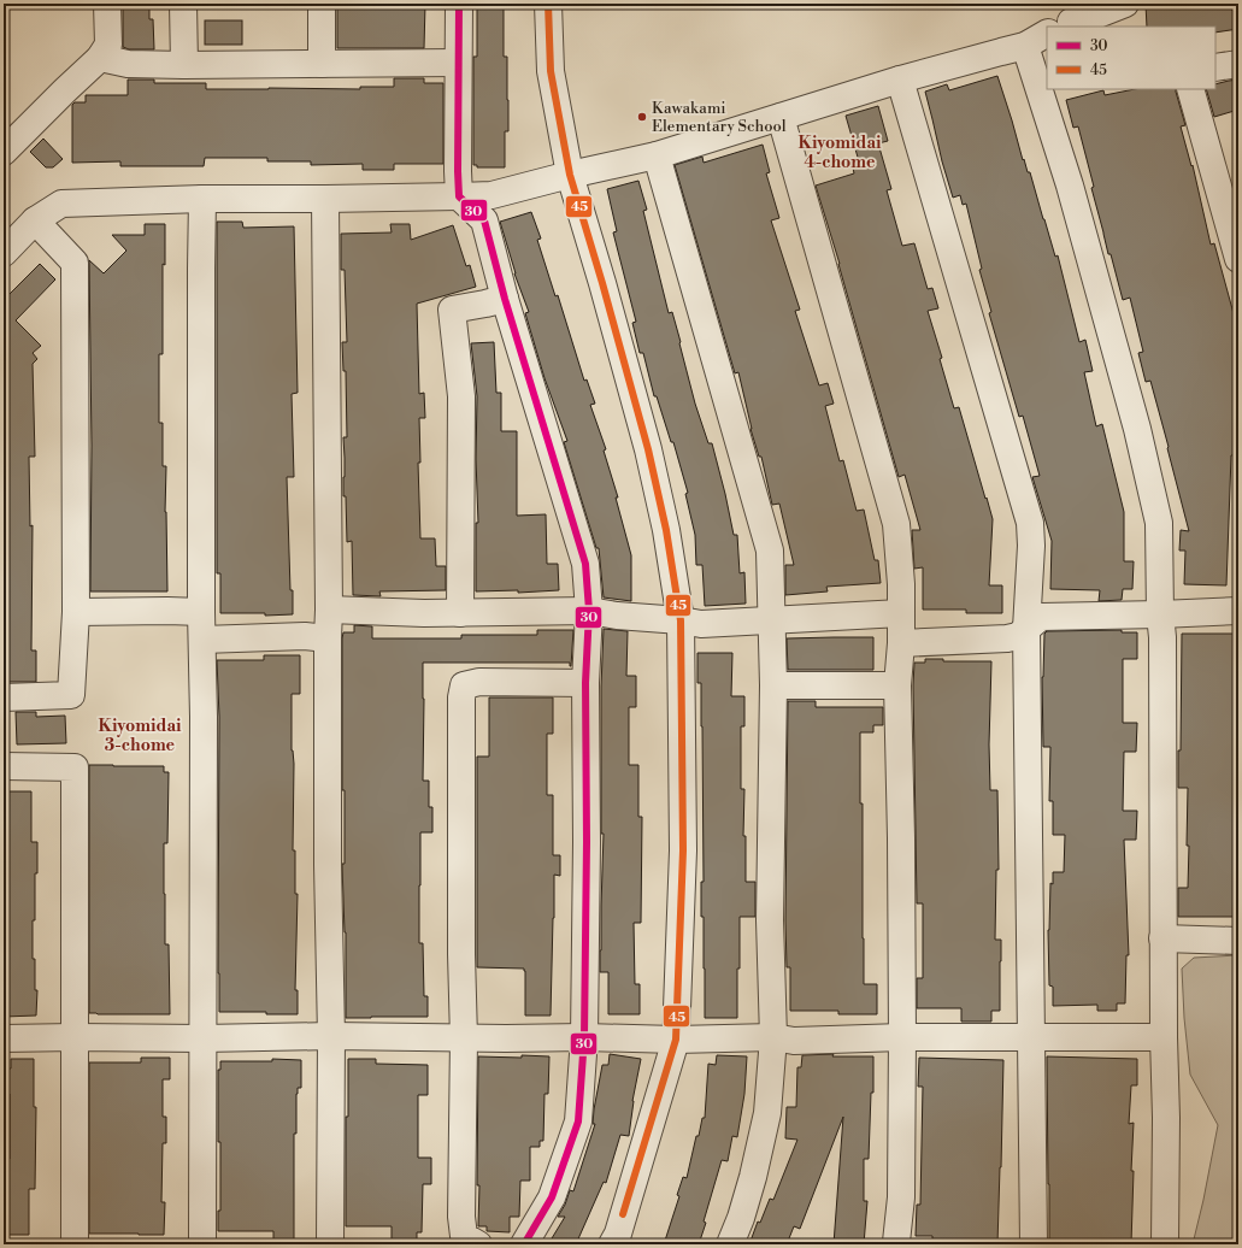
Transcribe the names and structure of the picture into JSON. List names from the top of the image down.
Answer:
{
  "districts": ["Kiyomidai 4-chome", "Kiyomidai 3-chome"],
  "places": ["Kawakami Elementary School"],
  "lines": ["transit line 30", "transit line 45"],
  "legend": ["30", "45"]
}
